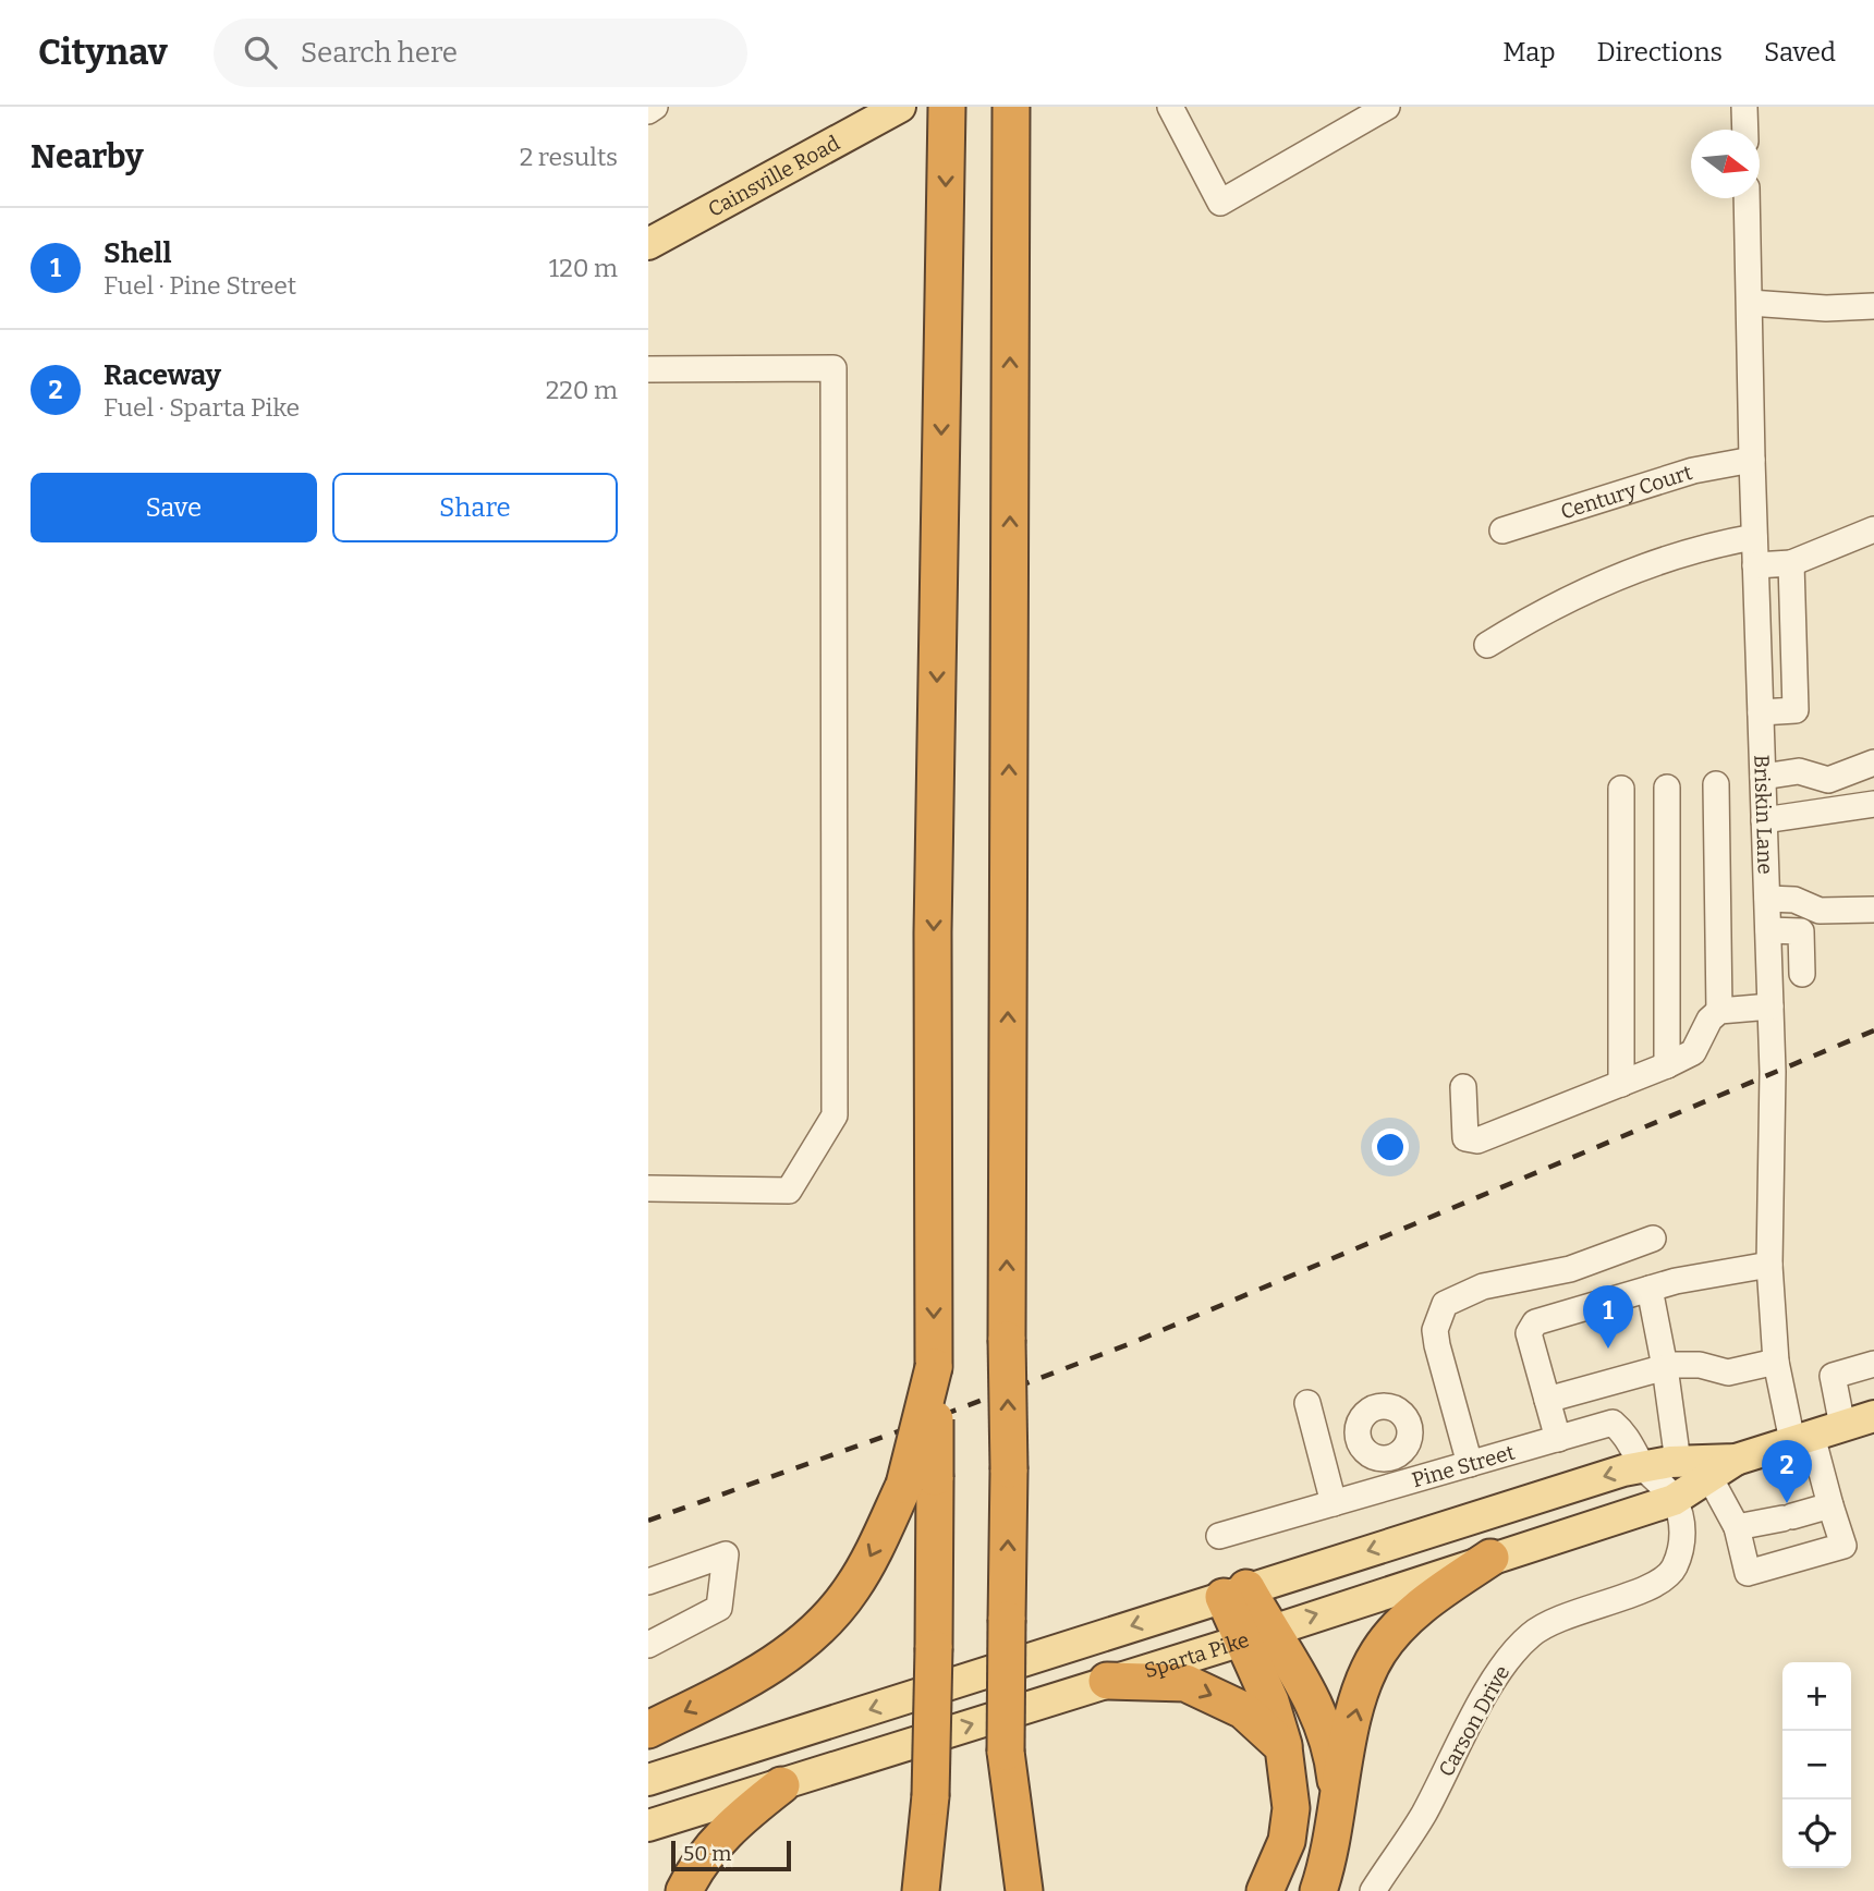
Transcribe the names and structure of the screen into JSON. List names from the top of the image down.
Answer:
{
  "streets": {
    "main road": ["Cainsville Road", "Sparta Pike"],
    "street": [
      "Century Court",
      "Briskin Lane",
      "Pine Street",
      "Carson Drive"
    ]
  },
  "crossings": [
    ["Century Court", "Briskin Lane"],
    ["Briskin Lane", "Sparta Pike"],
    ["Pine Street", "Sparta Pike"],
    ["Pine Street", "Carson Drive"],
    ["Sparta Pike", "Carson Drive"]
  ],
  "scale_bar": "50 m",
  "north": "right",
  "page": {
    "header": "Citynav",
    "search": "Search here",
    "nav": ["Map", "Directions", "Saved"],
    "heading": ["Nearby", "2 results"],
    "list": [
      {
        "mark": "1",
        "name": "Shell",
        "note": "Fuel · Pine Street",
        "value": "120 m"
      },
      {
        "mark": "2",
        "name": "Raceway",
        "note": "Fuel · Sparta Pike",
        "value": "220 m"
      }
    ],
    "buttons": ["Save", "Share"],
    "pins": ["1", "2"],
    "map_buttons": ["+", "−"],
    "scale": "50 m"
  }
}
